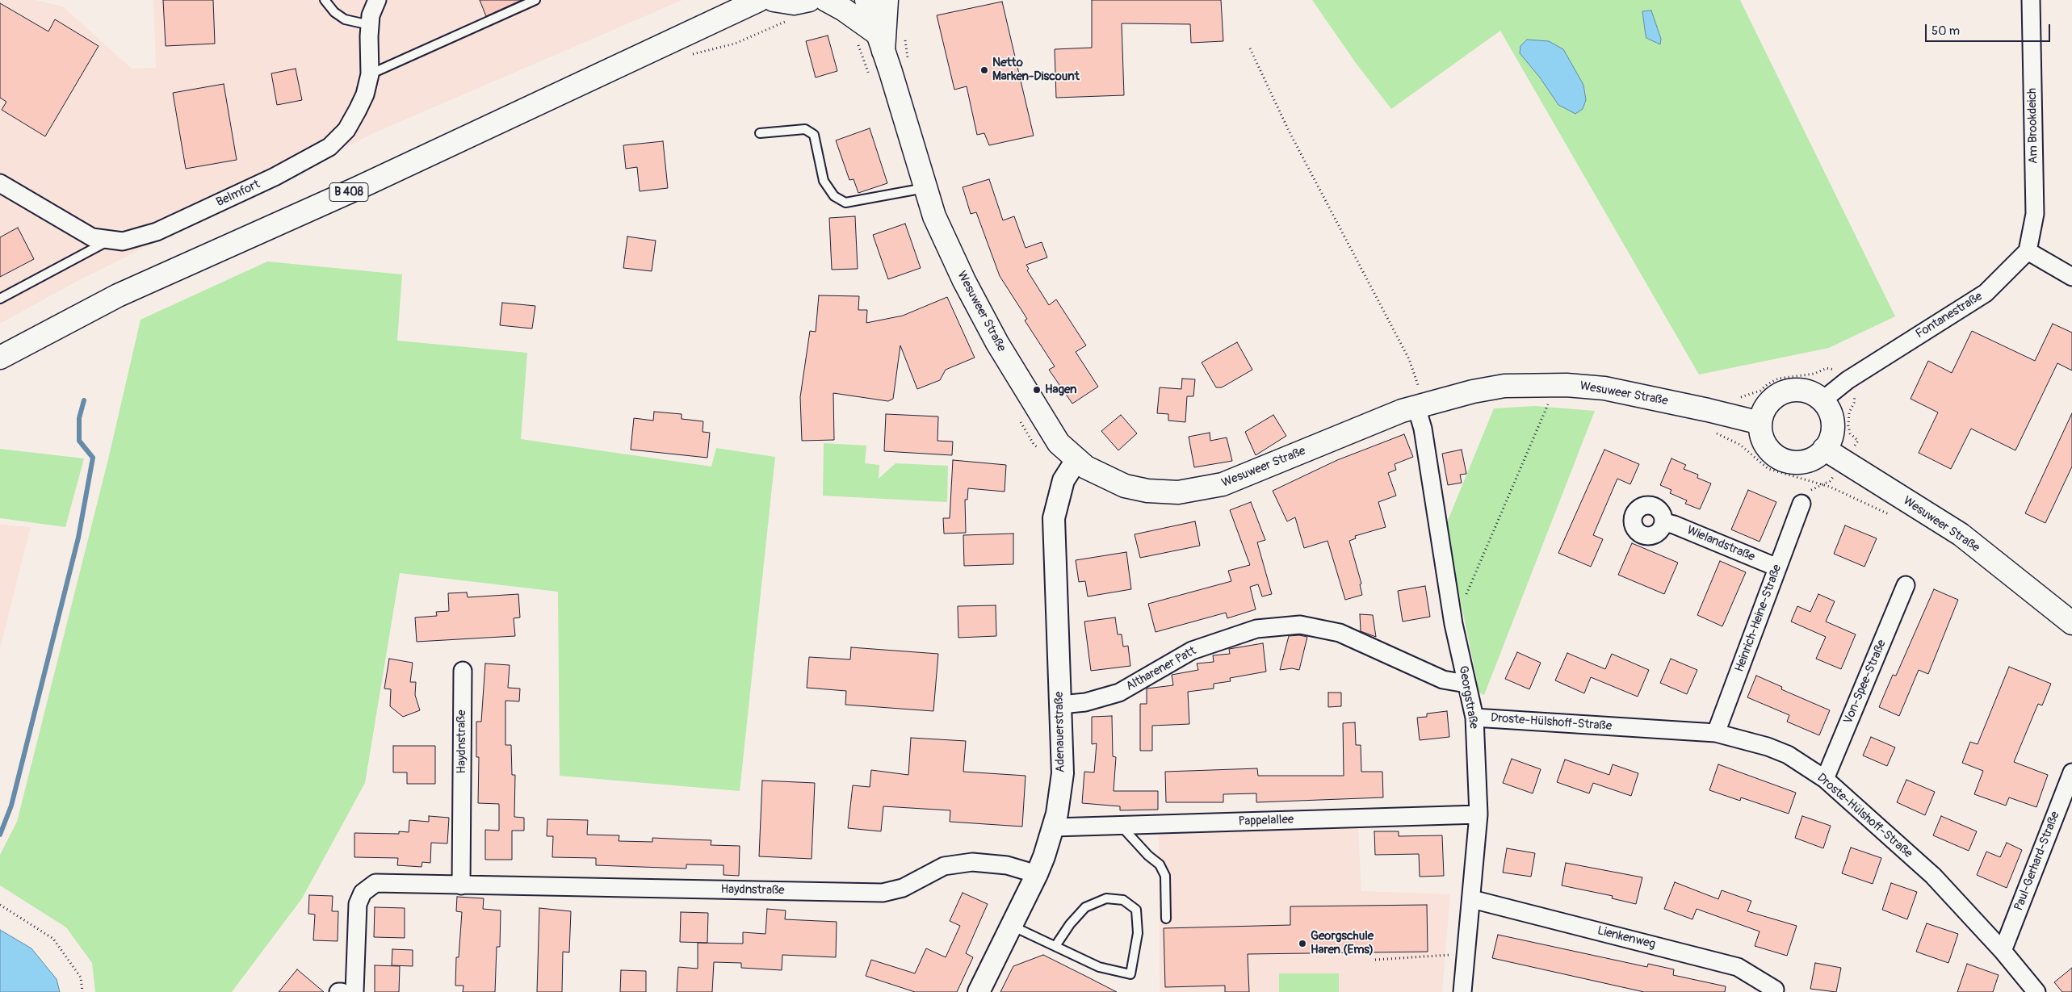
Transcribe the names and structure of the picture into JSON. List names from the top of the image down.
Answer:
{
  "streets": {
    "main road": ["B 408", "Wesuweer Straße"],
    "street": [
      "Am Brookdeich",
      "Belmfort",
      "Fontanestraße",
      "Wielandstraße",
      "Heinrich-Heine-Straße",
      "Altharener Patt",
      "Von-Spee-Straße",
      "Georgstraße",
      "Droste-Hülshoff-Straße",
      "Adenauerstraße",
      "Haydnstraße",
      "Pappelallee",
      "Paul-Gerhard-Straße",
      "Lienkenweg"
    ]
  },
  "crossings": [
    ["Am Brookdeich", "Fontanestraße"],
    ["Wesuweer Straße", "Fontanestraße"],
    ["Wesuweer Straße", "Georgstraße"],
    ["Wesuweer Straße", "Adenauerstraße"],
    ["Wielandstraße", "Heinrich-Heine-Straße"],
    ["Heinrich-Heine-Straße", "Droste-Hülshoff-Straße"],
    ["Altharener Patt", "Georgstraße"],
    ["Altharener Patt", "Adenauerstraße"],
    ["Von-Spee-Straße", "Droste-Hülshoff-Straße"],
    ["Georgstraße", "Droste-Hülshoff-Straße"],
    ["Georgstraße", "Pappelallee"],
    ["Georgstraße", "Lienkenweg"],
    ["Droste-Hülshoff-Straße", "Paul-Gerhard-Straße"],
    ["Adenauerstraße", "Haydnstraße"],
    ["Adenauerstraße", "Pappelallee"]
  ],
  "places": ["Netto Marken-Discount", "Hagen", "Georgschule Haren (Ems)"],
  "scale_bar": "50 m"
}
